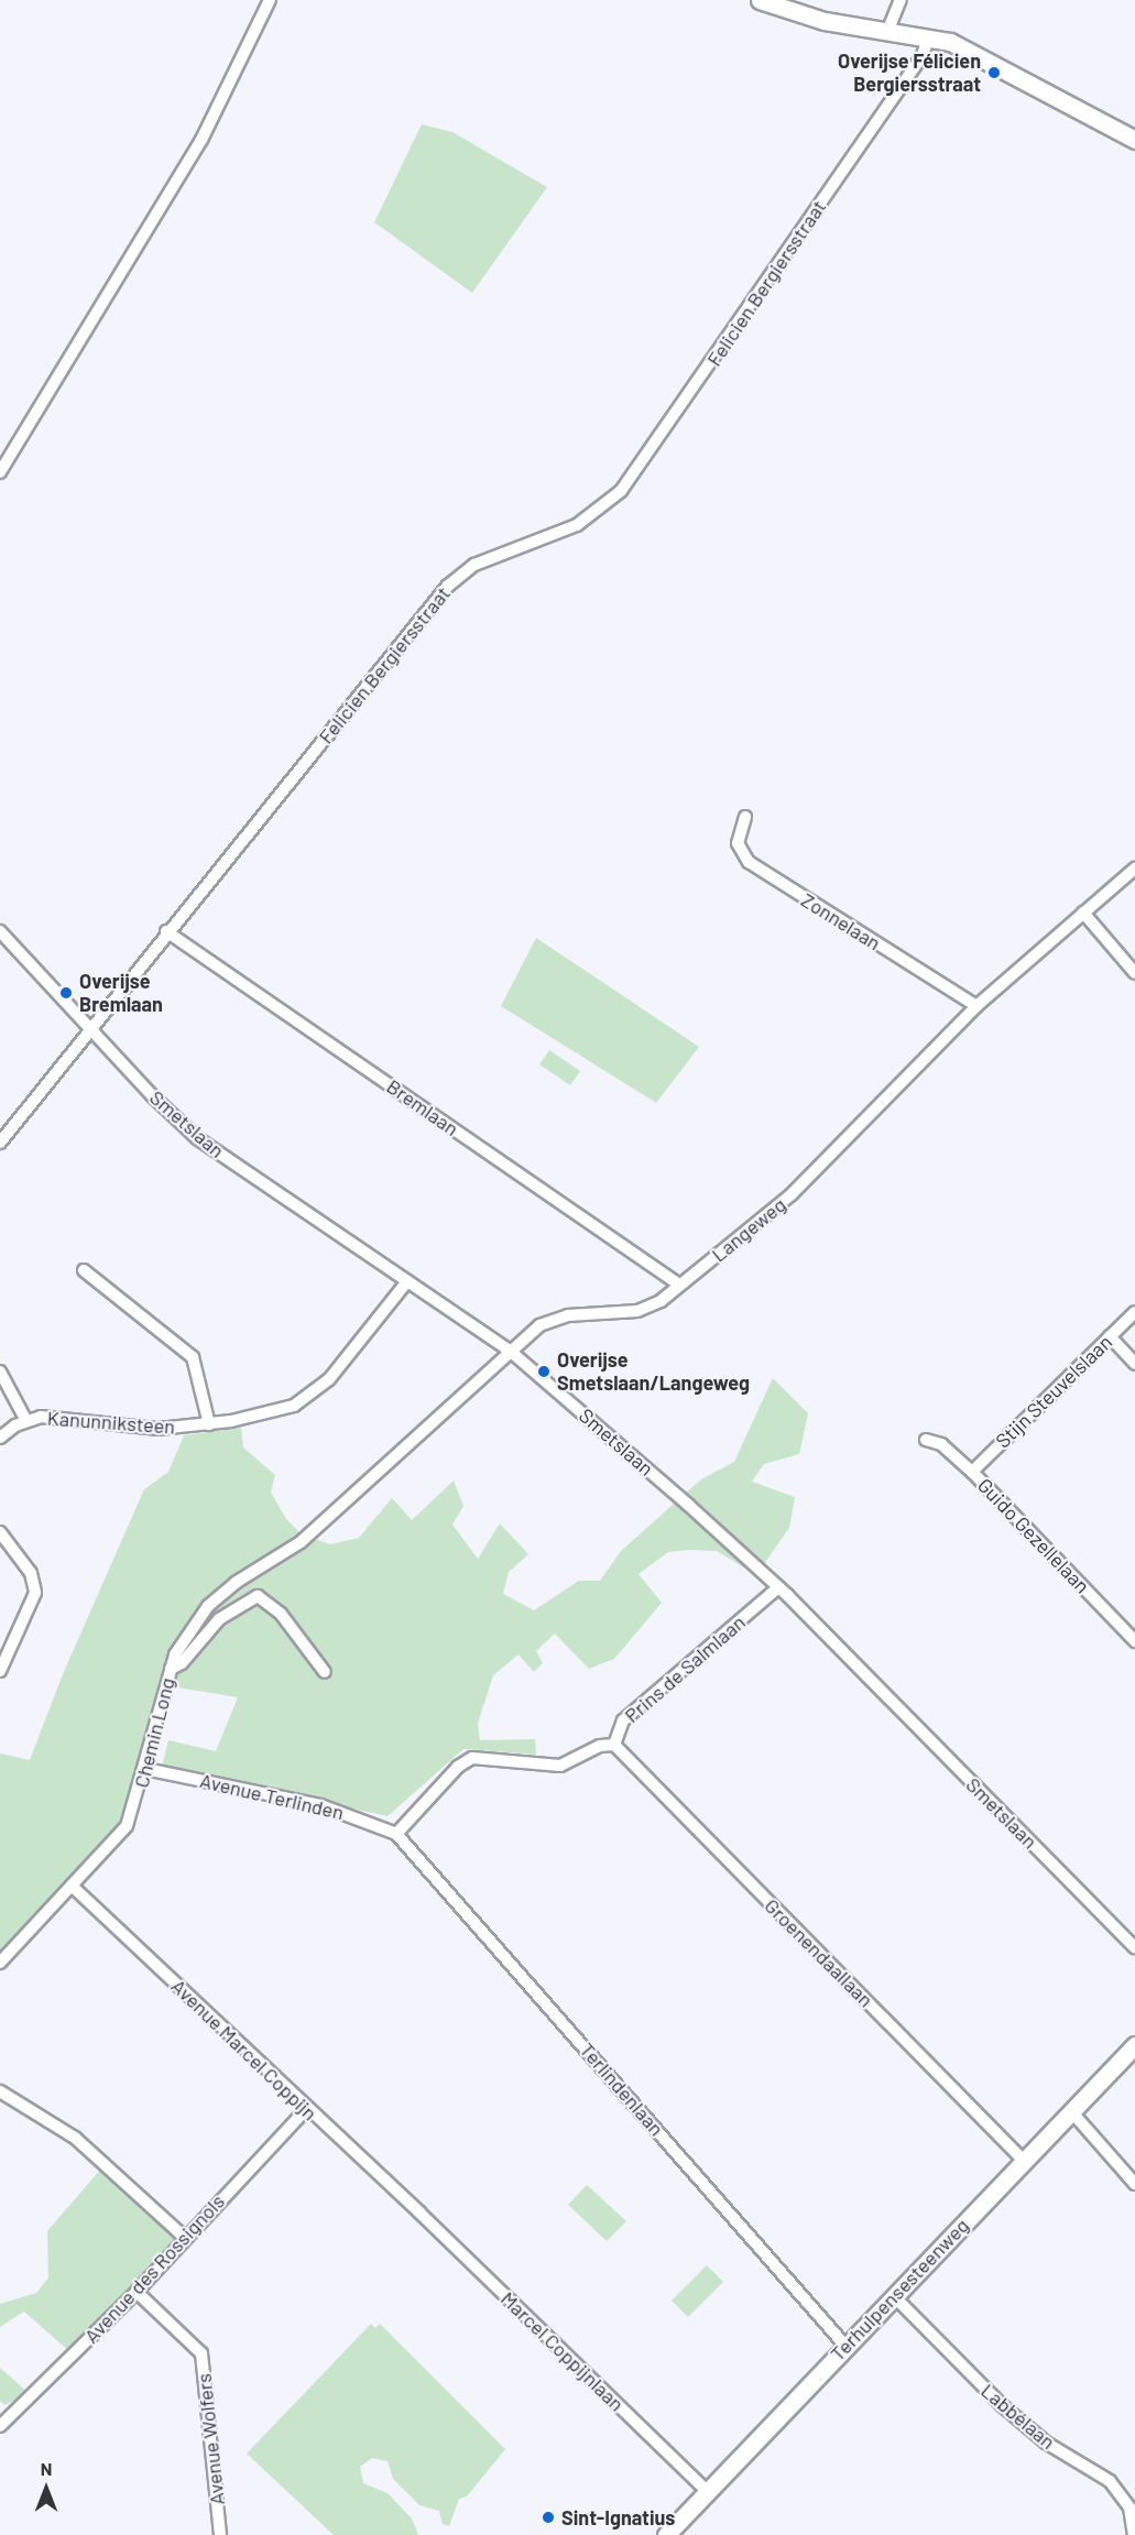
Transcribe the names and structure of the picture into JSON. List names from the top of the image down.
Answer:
{
  "streets": {
    "main road": ["Terhulpensesteenweg"],
    "street": [
      "Felicien Bergiersstraat",
      "Zonnelaan",
      "Bremlaan",
      "Smetslaan",
      "Langeweg",
      "Stijn Steuvelslaan",
      "Kanunniksteen",
      "Guido Gezellelaan",
      "Prins de Salmlaan",
      "Chemin Long",
      "Avenue Terlinden",
      "Groenendaallaan",
      "Avenue Marcel Coppijn",
      "Terlindenlaan",
      "Avenue des Rossignols",
      "Marcel Coppijnlaan",
      "Labbélaan",
      "Avenue Wolfers"
    ]
  },
  "crossings": [
    ["Felicien Bergiersstraat", "Bremlaan"],
    ["Felicien Bergiersstraat", "Smetslaan"],
    ["Zonnelaan", "Langeweg"],
    ["Bremlaan", "Langeweg"],
    ["Smetslaan", "Langeweg"],
    ["Smetslaan", "Kanunniksteen"],
    ["Smetslaan", "Prins de Salmlaan"],
    ["Langeweg", "Chemin Long"],
    ["Stijn Steuvelslaan", "Guido Gezellelaan"],
    ["Prins de Salmlaan", "Avenue Terlinden"],
    ["Prins de Salmlaan", "Groenendaallaan"],
    ["Prins de Salmlaan", "Terlindenlaan"],
    ["Chemin Long", "Avenue Terlinden"],
    ["Chemin Long", "Avenue Marcel Coppijn"],
    ["Avenue Terlinden", "Terlindenlaan"],
    ["Groenendaallaan", "Terhulpensesteenweg"],
    ["Avenue Marcel Coppijn", "Avenue des Rossignols"],
    ["Avenue Marcel Coppijn", "Marcel Coppijnlaan"],
    ["Terlindenlaan", "Terhulpensesteenweg"],
    ["Avenue des Rossignols", "Avenue Wolfers"],
    ["Terhulpensesteenweg", "Marcel Coppijnlaan"],
    ["Terhulpensesteenweg", "Labbélaan"]
  ],
  "places": [
    "Overijse Félicien Bergiersstraat",
    "Overijse Bremlaan",
    "Overijse Smetslaan/Langeweg",
    "Sint-Ignatius"
  ],
  "north": "top"
}
